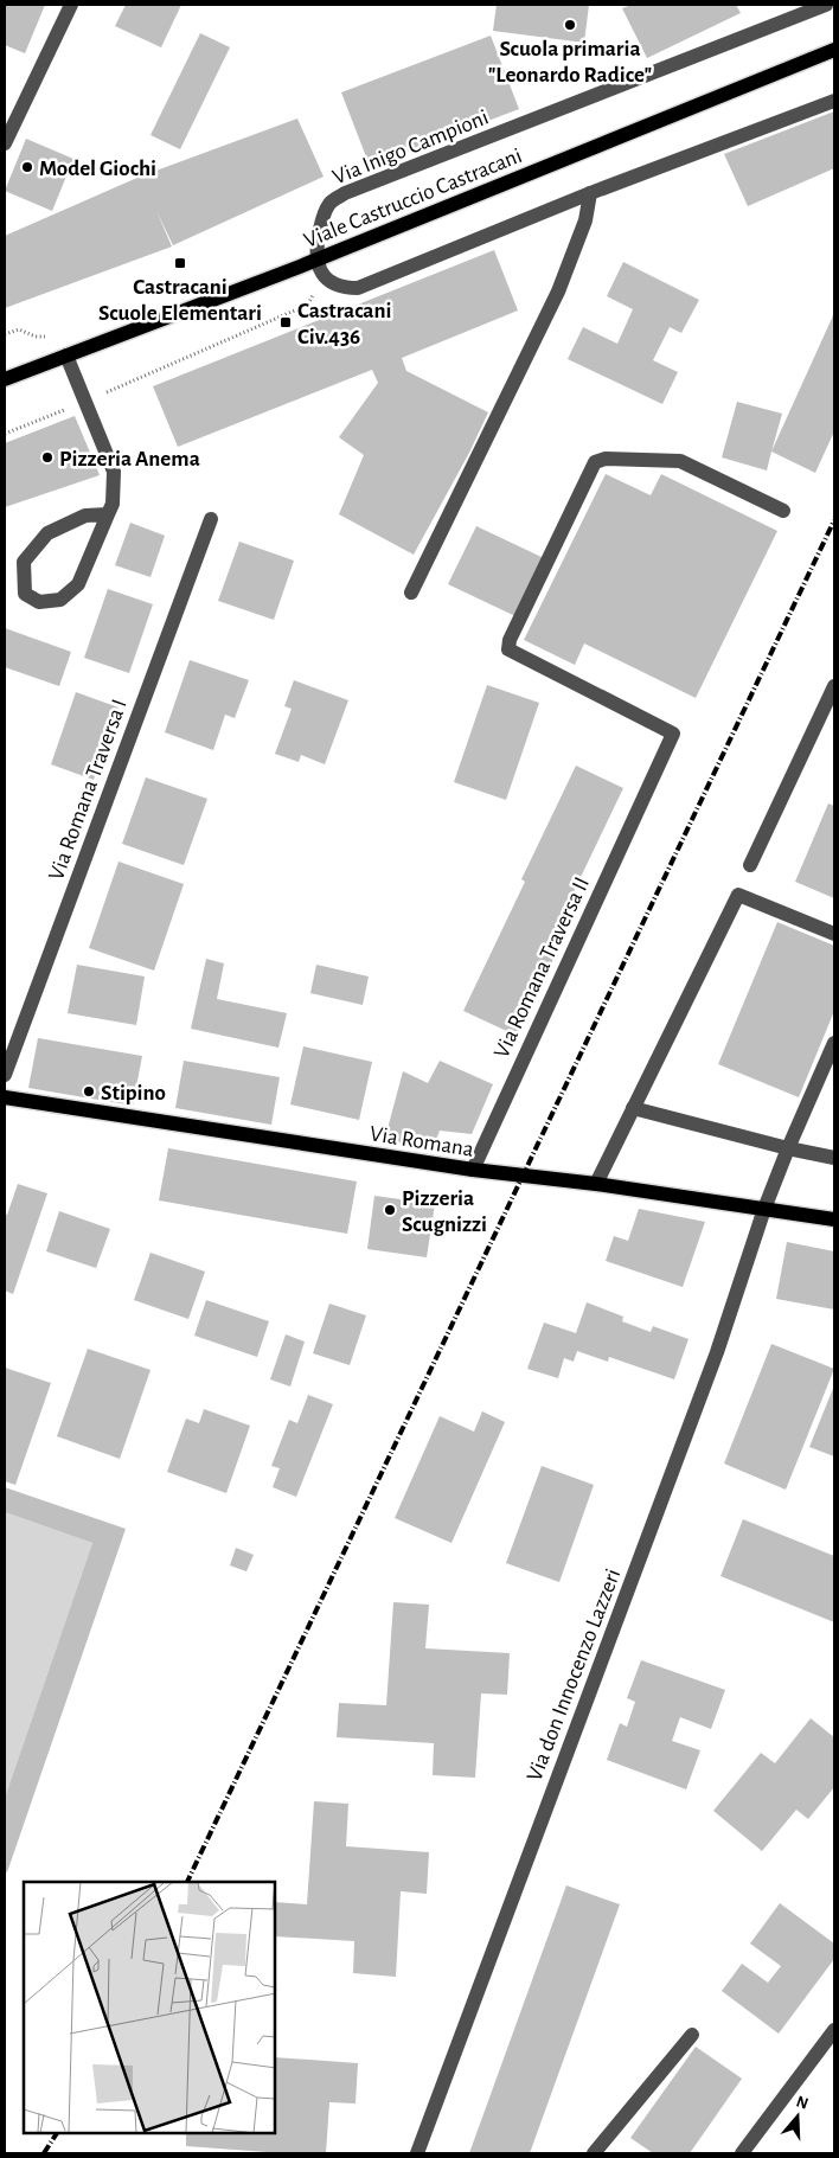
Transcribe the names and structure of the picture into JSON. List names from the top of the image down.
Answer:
{
  "streets": {
    "main road": ["Viale Castruccio Castracani", "Via Romana"],
    "street": [
      "Via Inigo Campioni",
      "Via Romana Traversa I",
      "Via Romana Traversa II",
      "Via don Innocenzo Lazzeri"
    ]
  },
  "crossings": [
    ["Via Inigo Campioni", "Viale Castruccio Castracani"],
    ["Via Romana Traversa II", "Via Romana"],
    ["Via Romana", "Via don Innocenzo Lazzeri"]
  ],
  "places": {
    "other": [
      "Scuola primaria \"Leonardo Radice\"",
      "Model Giochi",
      "Pizzeria Anema",
      "Stipino",
      "Pizzeria Scugnizzi"
    ],
    "transit": ["Castracani Scuole Elementari", "Castracani Civ.436"]
  },
  "north": "top"
}
